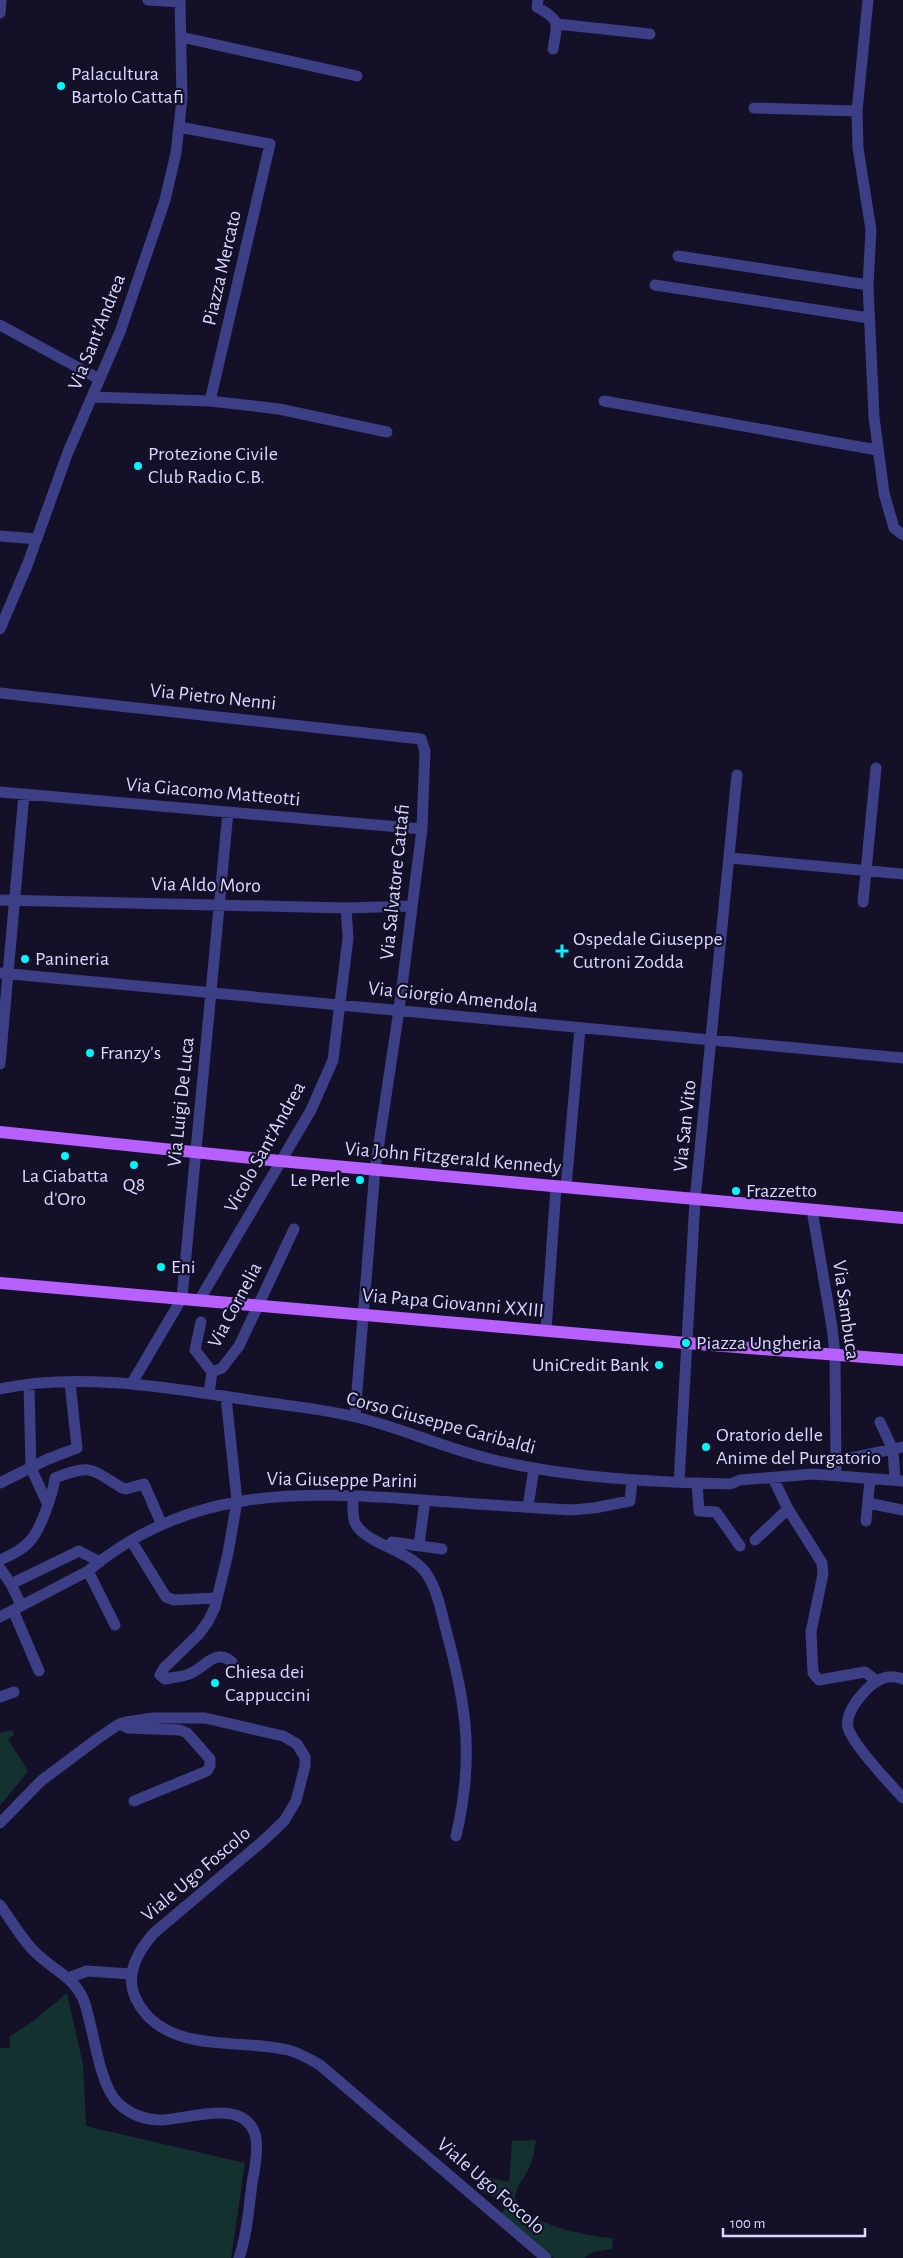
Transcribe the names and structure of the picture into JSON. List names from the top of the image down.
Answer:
{
  "streets": {
    "main road": ["Via John Fitzgerald Kennedy", "Via Papa Giovanni XXIII"],
    "street": [
      "Piazza Mercato",
      "Via Sant'Andrea",
      "Via Pietro Nenni",
      "Via Giacomo Matteotti",
      "Via Salvatore Cattafi",
      "Via Aldo Moro",
      "Via Giorgio Amendola",
      "Via Luigi De Luca",
      "Via San Vito",
      "Vicolo Sant'Andrea",
      "Via Cornelia",
      "Via Sambuca",
      "Corso Giuseppe Garibaldi",
      "Via Giuseppe Parini",
      "Viale Ugo Foscolo"
    ]
  },
  "crossings": [
    ["Piazza Mercato", "Via Sant'Andrea"],
    ["Via Pietro Nenni", "Via Salvatore Cattafi"],
    ["Via Giacomo Matteotti", "Via Salvatore Cattafi"],
    ["Via Giacomo Matteotti", "Via Luigi De Luca"],
    ["Via Salvatore Cattafi", "Via Aldo Moro"],
    ["Via Salvatore Cattafi", "Via Giorgio Amendola"],
    ["Via Salvatore Cattafi", "Via John Fitzgerald Kennedy"],
    ["Via Salvatore Cattafi", "Via Papa Giovanni XXIII"],
    ["Via Salvatore Cattafi", "Corso Giuseppe Garibaldi"],
    ["Via Aldo Moro", "Via Luigi De Luca"],
    ["Via Aldo Moro", "Vicolo Sant'Andrea"],
    ["Via Giorgio Amendola", "Via Luigi De Luca"],
    ["Via Giorgio Amendola", "Via San Vito"],
    ["Via Giorgio Amendola", "Vicolo Sant'Andrea"],
    ["Via Luigi De Luca", "Via John Fitzgerald Kennedy"],
    ["Via Luigi De Luca", "Via Papa Giovanni XXIII"],
    ["Via Luigi De Luca", "Corso Giuseppe Garibaldi"],
    ["Via San Vito", "Via John Fitzgerald Kennedy"],
    ["Via San Vito", "Via Papa Giovanni XXIII"],
    ["Via San Vito", "Corso Giuseppe Garibaldi"],
    ["Vicolo Sant'Andrea", "Via John Fitzgerald Kennedy"],
    ["Vicolo Sant'Andrea", "Via Papa Giovanni XXIII"],
    ["Via John Fitzgerald Kennedy", "Via Sambuca"],
    ["Via Papa Giovanni XXIII", "Via Cornelia"],
    ["Via Papa Giovanni XXIII", "Via Sambuca"],
    ["Via Cornelia", "Corso Giuseppe Garibaldi"],
    ["Via Sambuca", "Corso Giuseppe Garibaldi"],
    ["Corso Giuseppe Garibaldi", "Via Giuseppe Parini"]
  ],
  "places": {
    "other": [
      "Palacultura Bartolo Cattafi",
      "Protezione Civile Club Radio C.B.",
      "Panineria",
      "Franzy's",
      "La Ciabatta d'Oro",
      "Q8",
      "Le Perle",
      "Frazzetto",
      "Eni",
      "Piazza Ungheria",
      "UniCredit Bank",
      "Oratorio delle Anime del Purgatorio",
      "Chiesa dei Cappuccini"
    ],
    "health": ["Ospedale Giuseppe Cutroni Zodda"]
  },
  "scale_bar": "100 m"
}
